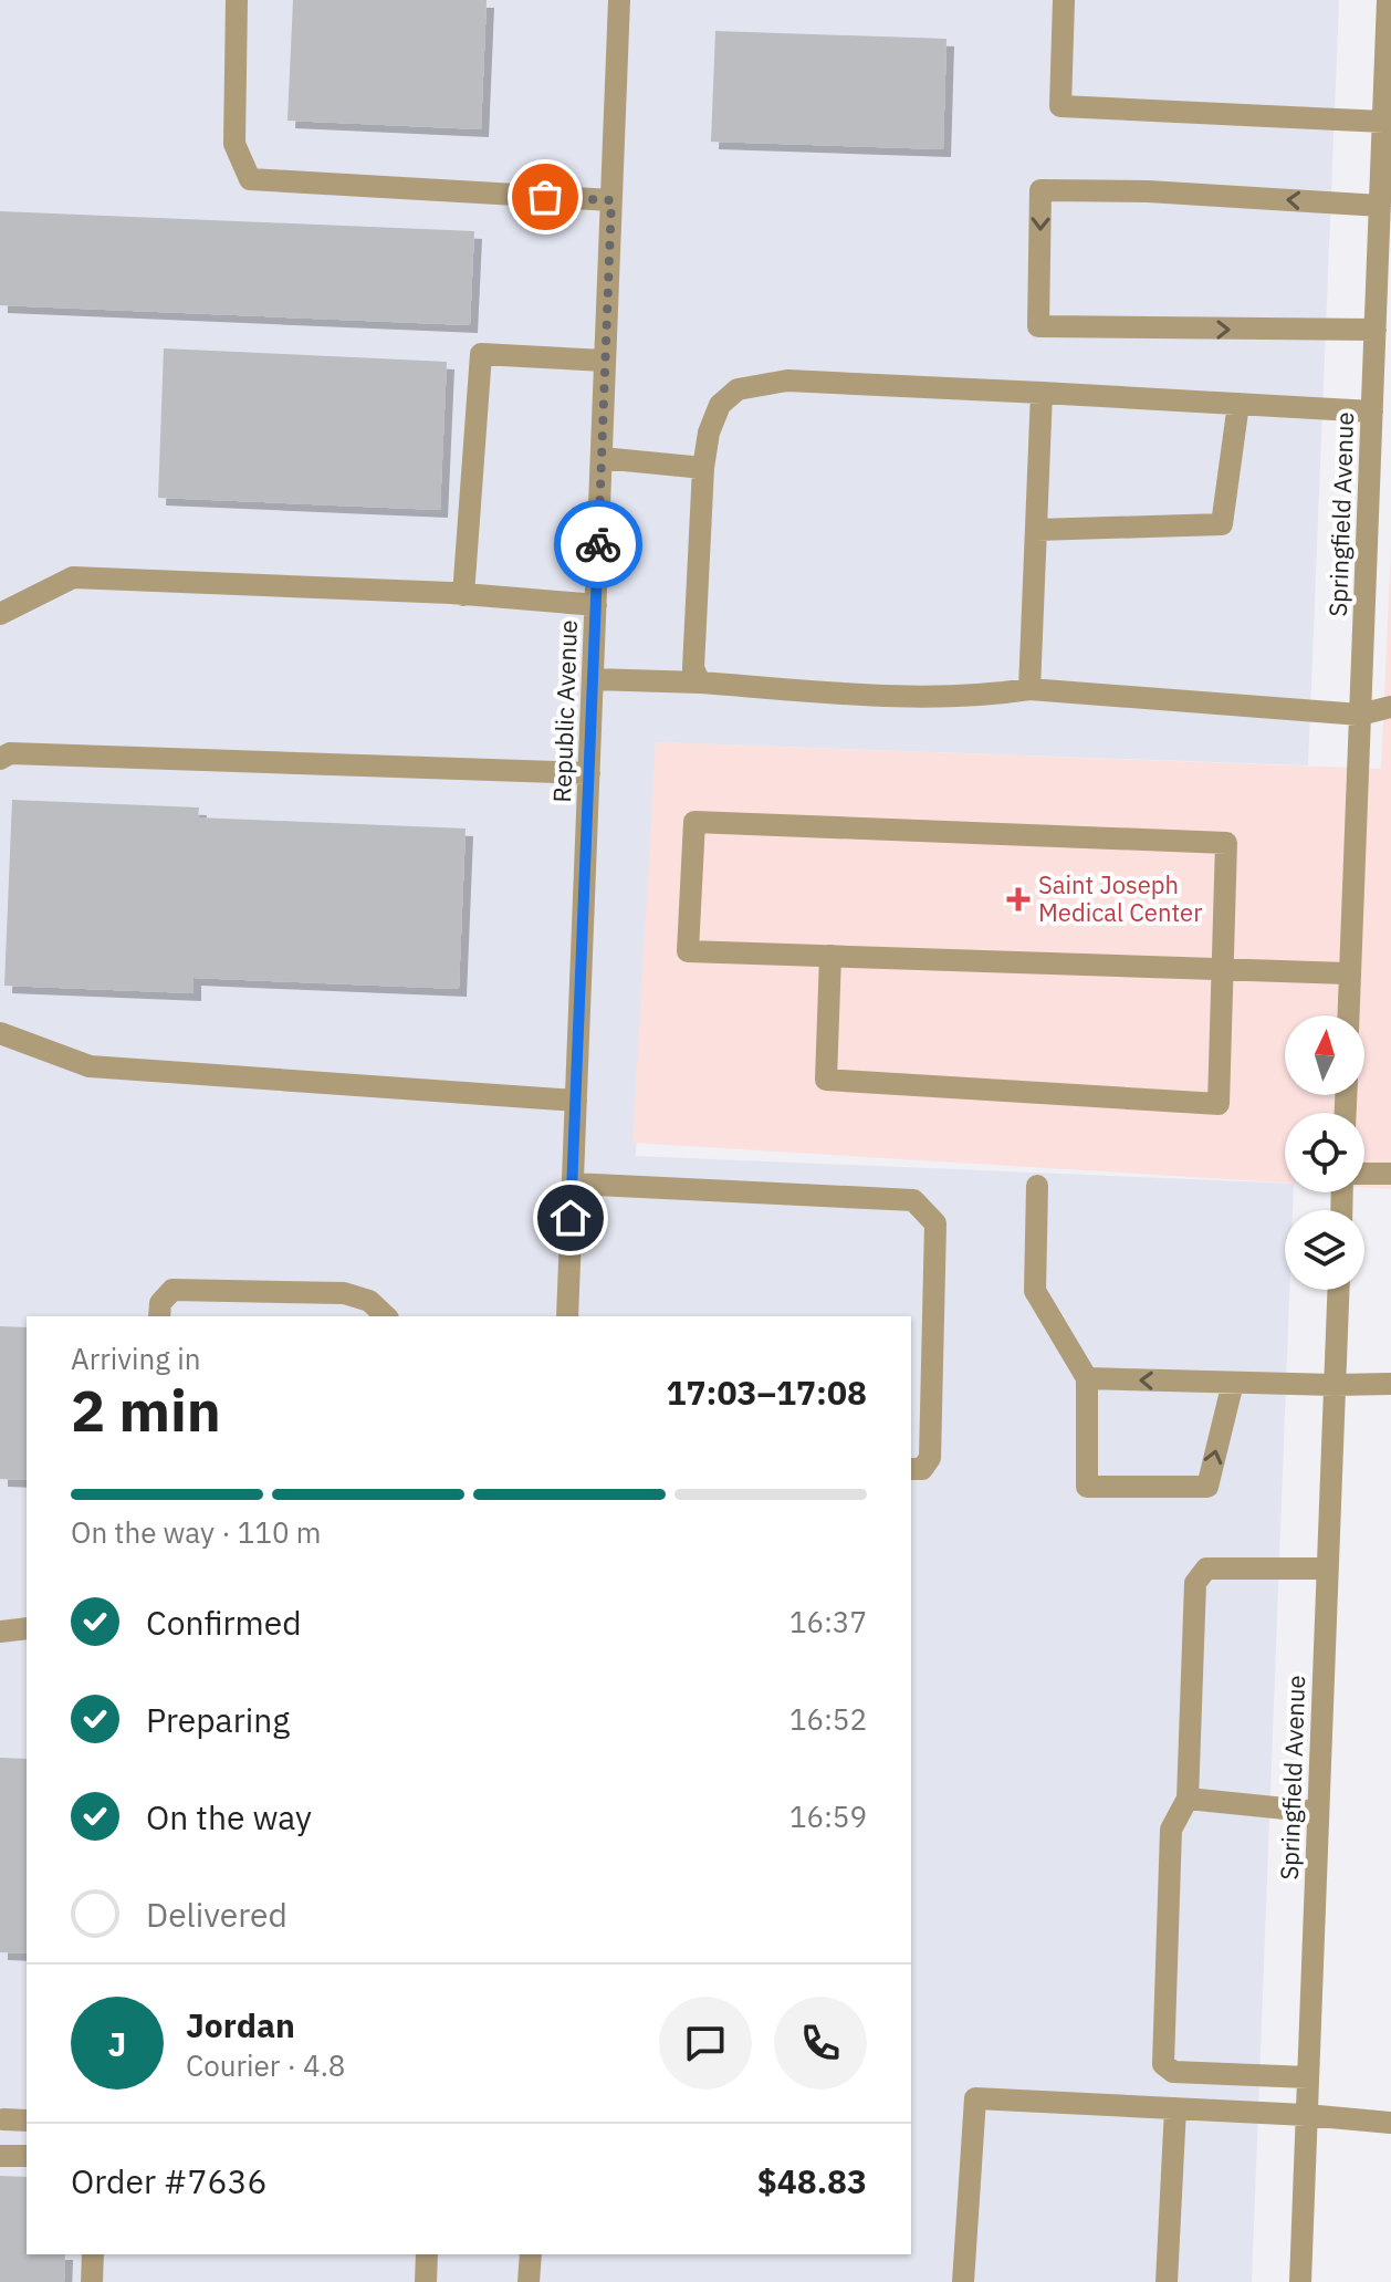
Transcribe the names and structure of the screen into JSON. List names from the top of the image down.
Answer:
{
  "streets": {
    "street": ["Springfield Avenue", "Republic Avenue"]
  },
  "places": {
    "health": ["Saint Joseph Medical Center"]
  },
  "north": "top",
  "page": {
    "heading": ["2 min", "Arriving in", "17:03–17:08"],
    "panel": [
      "Jordan",
      "Courier · 4.8",
      "Order #7636",
      "$48.83"
    ],
    "bar": "On the way · 110 m",
    "list": [
      ["Confirmed", "16:37"],
      ["Preparing", "16:52"],
      ["On the way", "16:59"],
      "Delivered"
    ],
    "round": "J"
  }
}
